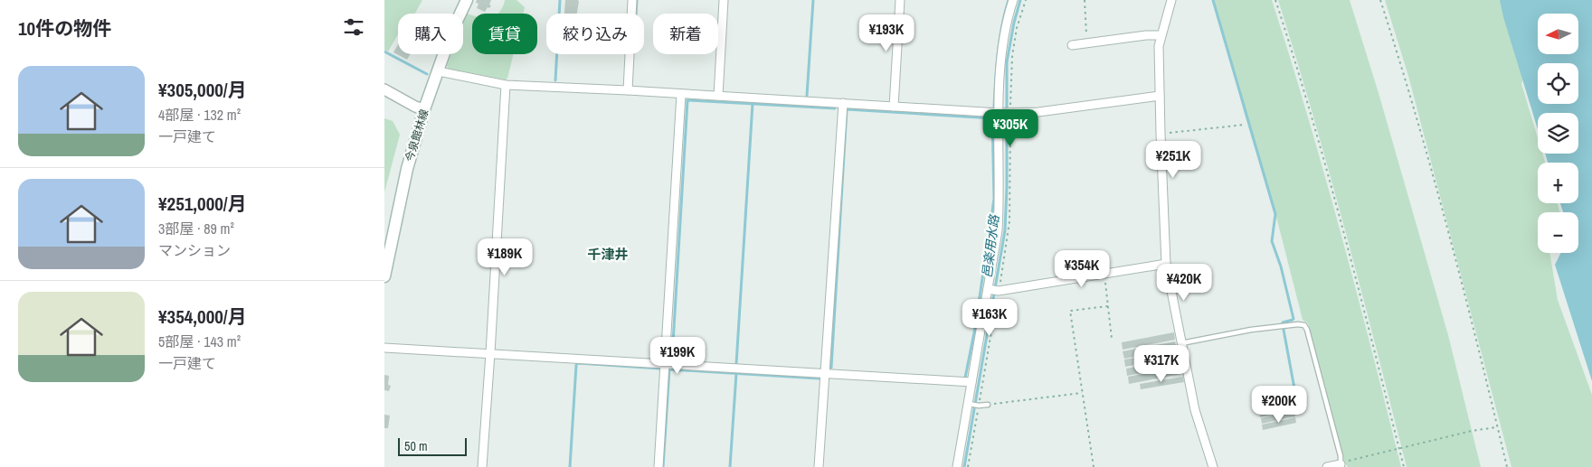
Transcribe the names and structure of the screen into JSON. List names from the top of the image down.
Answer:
{
  "streets": {
    "main road": ["今泉館林線"]
  },
  "districts": ["千津井"],
  "water": ["邑楽用水路"],
  "scale_bar": "50 m",
  "north": "left",
  "page": {
    "heading": "10件の物件",
    "map_buttons": ["+", "−"],
    "chip": [
      "購入",
      "賃貸",
      "絞り込み",
      "新着"
    ],
    "price": [
      "¥193K",
      "¥305K",
      "¥251K",
      "¥189K",
      "¥354K",
      "¥420K",
      "¥163K",
      "¥199K",
      "¥317K",
      "¥200K"
    ],
    "list": [
      {
        "name": "¥305,000/月",
        "note": "4部屋 · 132 m² · 一戸建て"
      },
      {
        "name": "¥251,000/月",
        "note": "3部屋 · 89 m² · マンション"
      },
      {
        "name": "¥354,000/月",
        "note": "5部屋 · 143 m² · 一戸建て"
      }
    ],
    "scale": "50 m"
  }
}
